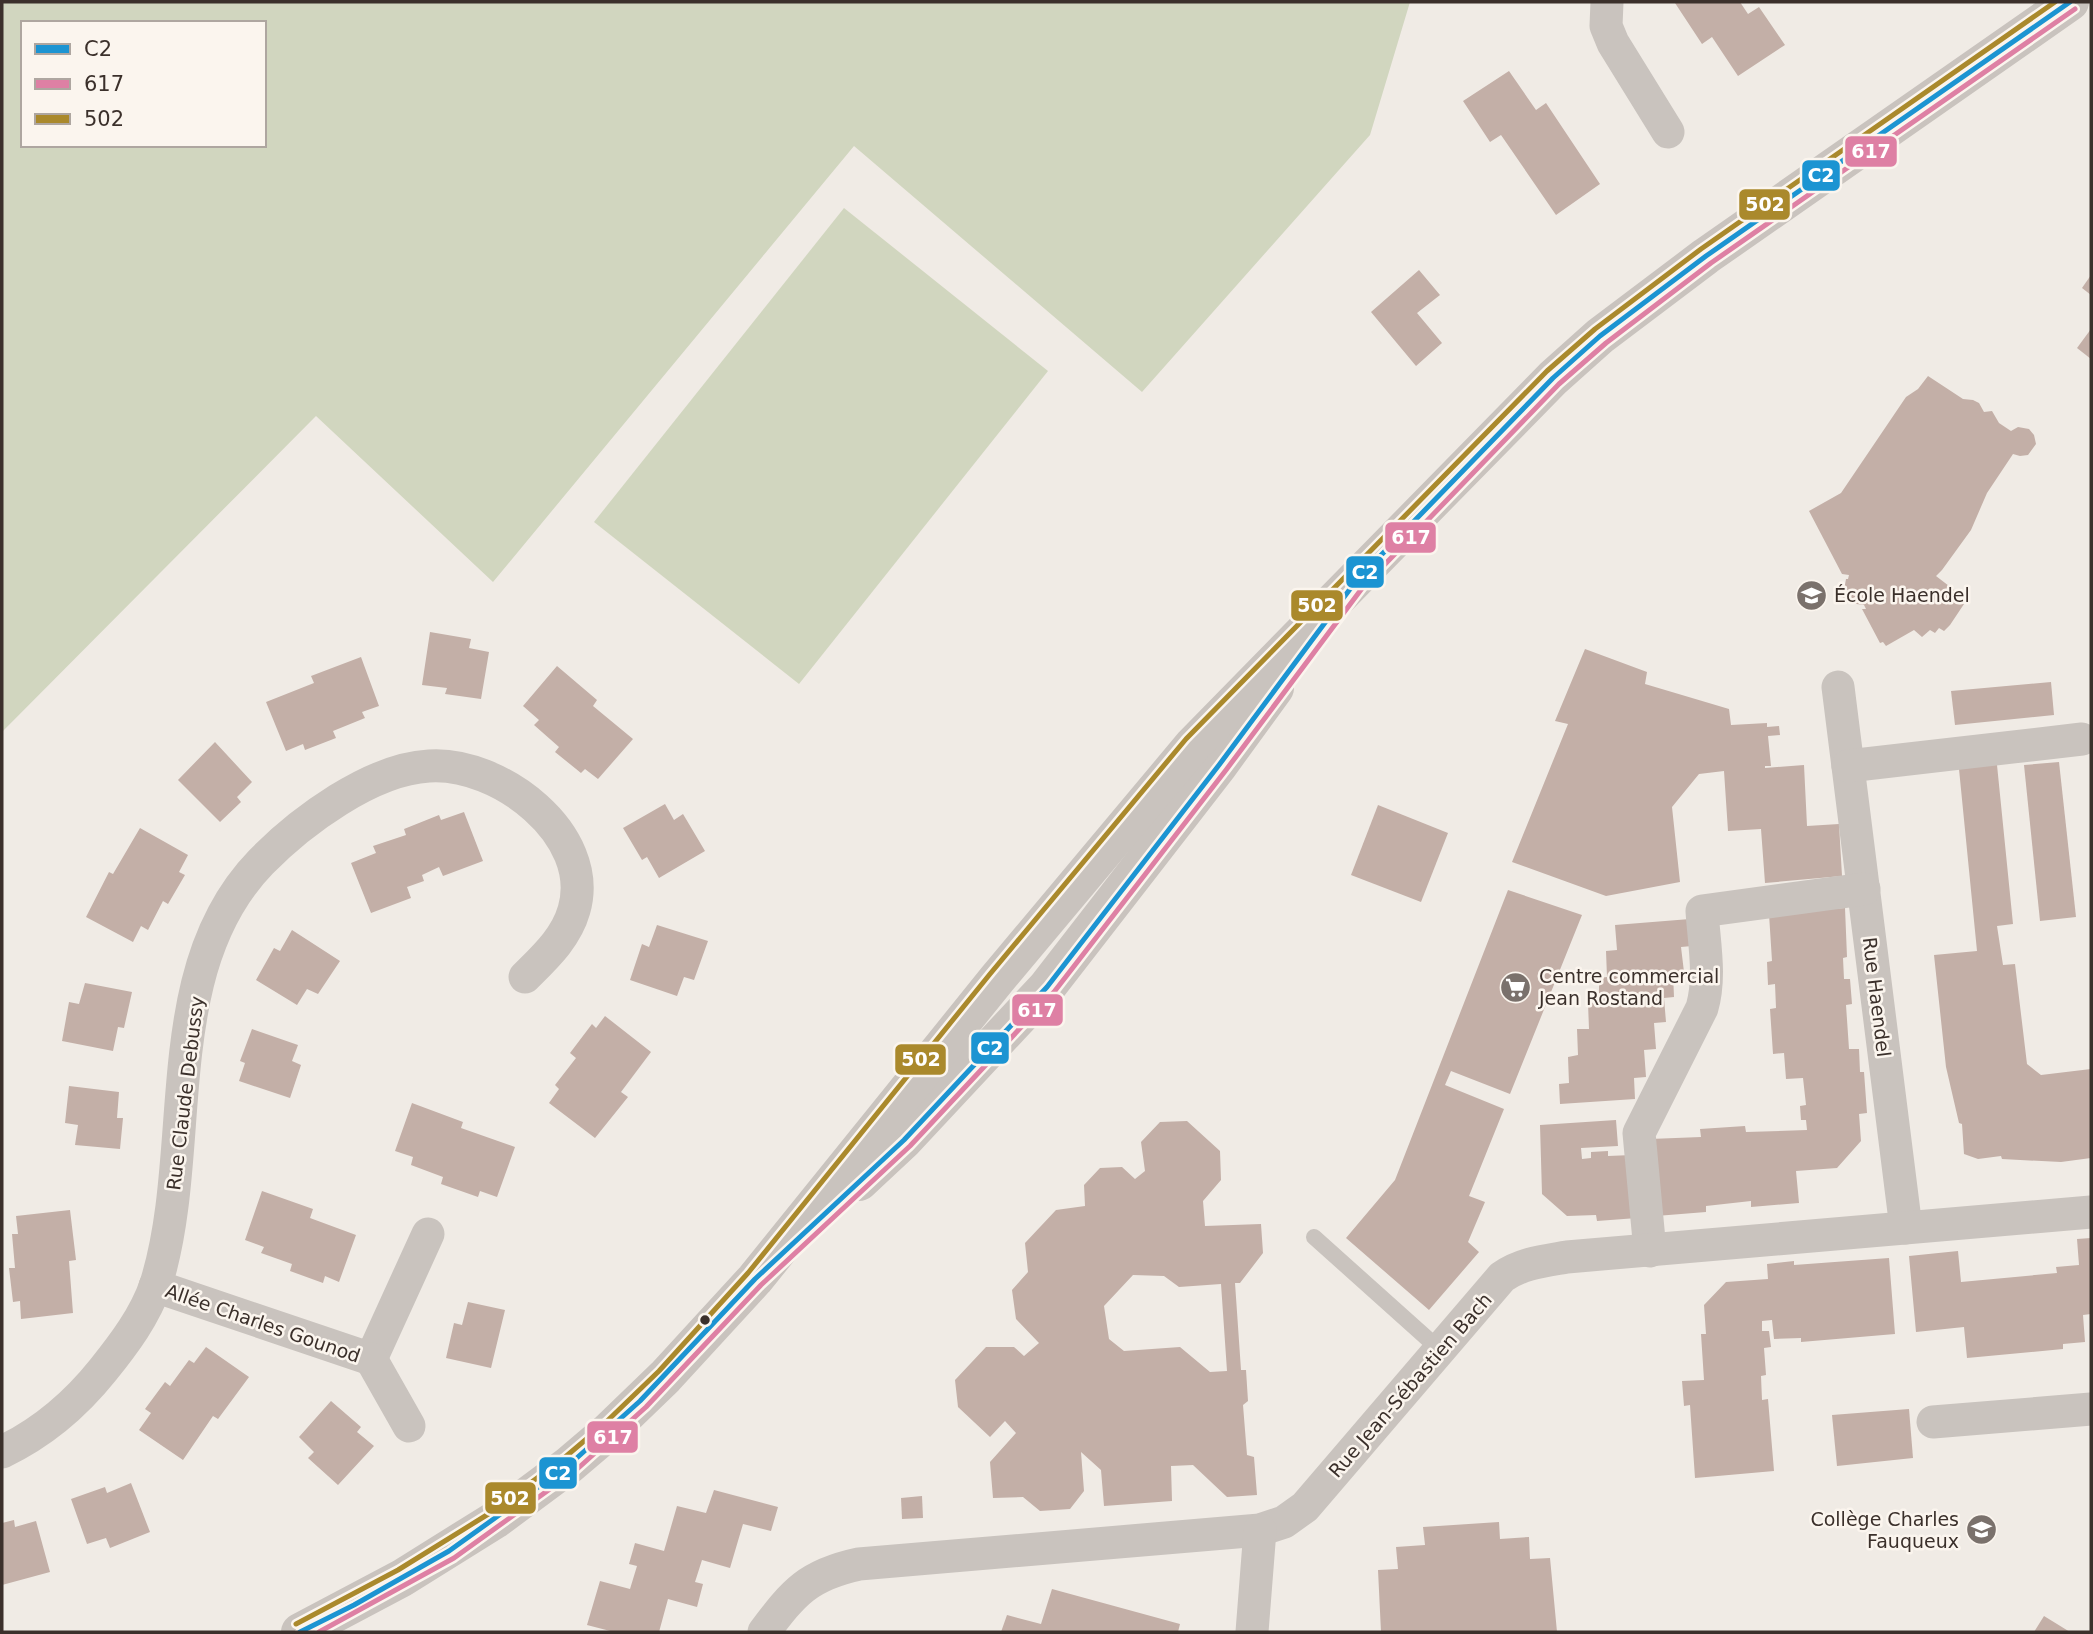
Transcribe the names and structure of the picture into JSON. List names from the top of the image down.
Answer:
{
  "streets": {
    "street": [
      "Rue Haendel",
      "Rue Claude Debussy",
      "Allée Charles Gounod",
      "Rue Jean-Sébastien Bach"
    ]
  },
  "crossings": [
    ["Rue Haendel", "Rue Jean-Sébastien Bach"],
    ["Rue Claude Debussy", "Allée Charles Gounod"]
  ],
  "places": {
    "school or university": ["École Haendel", "Collège Charles Fauqueux"],
    "supermarket": ["Centre commercial Jean Rostand"]
  },
  "lines": ["transit line C2", "transit line 502", "transit line 617"],
  "legend": ["C2", "617", "502"]
}
